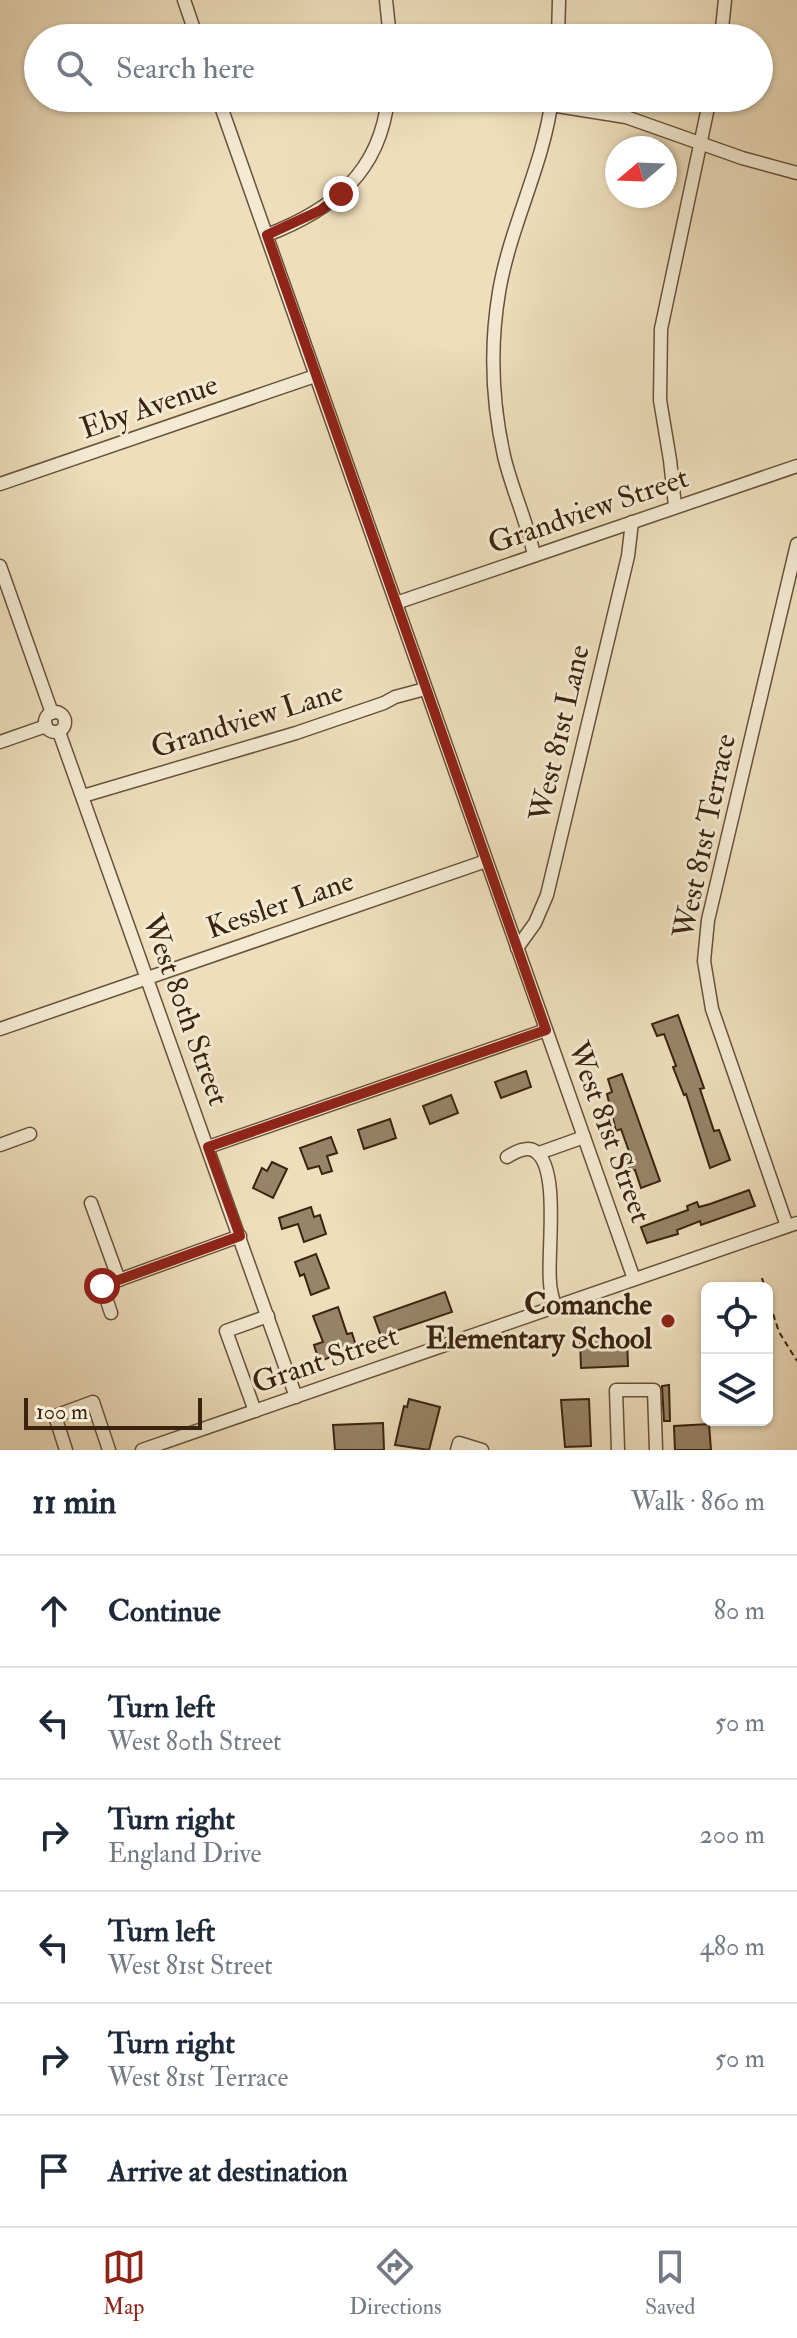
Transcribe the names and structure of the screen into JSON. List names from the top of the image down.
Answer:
{
  "streets": {
    "street": [
      "Eby Avenue",
      "Grandview Street",
      "Grandview Lane",
      "West 81st Lane",
      "West 81st Terrace",
      "Kessler Lane",
      "West 80th Street",
      "West 81st Street",
      "Grant Street"
    ]
  },
  "crossings": [
    ["Eby Avenue", "West 81st Street"],
    ["Grandview Street", "West 81st Lane"],
    ["Grandview Street", "West 81st Street"],
    ["Grandview Lane", "West 80th Street"],
    ["Grandview Lane", "West 81st Street"],
    ["West 81st Lane", "West 81st Street"],
    ["West 81st Terrace", "Grant Street"],
    ["Kessler Lane", "West 80th Street"],
    ["Kessler Lane", "West 81st Street"],
    ["West 80th Street", "Grant Street"],
    ["West 81st Street", "Grant Street"]
  ],
  "places": ["Comanche Elementary School"],
  "scale_bar": "100 m",
  "north": "left",
  "page": {
    "search": "Search here",
    "scale": "100 m",
    "heading": ["11 min", "Walk · 860 m"],
    "list": [
      ["Continue", "80 m"],
      ["Turn left", "West 80th Street", "50 m"],
      ["Turn right", "England Drive", "200 m"],
      ["Turn left", "West 81st Street", "480 m"],
      ["Turn right", "West 81st Terrace", "50 m"],
      "Arrive at destination"
    ],
    "nav": ["Map", "Directions", "Saved"]
  }
}
